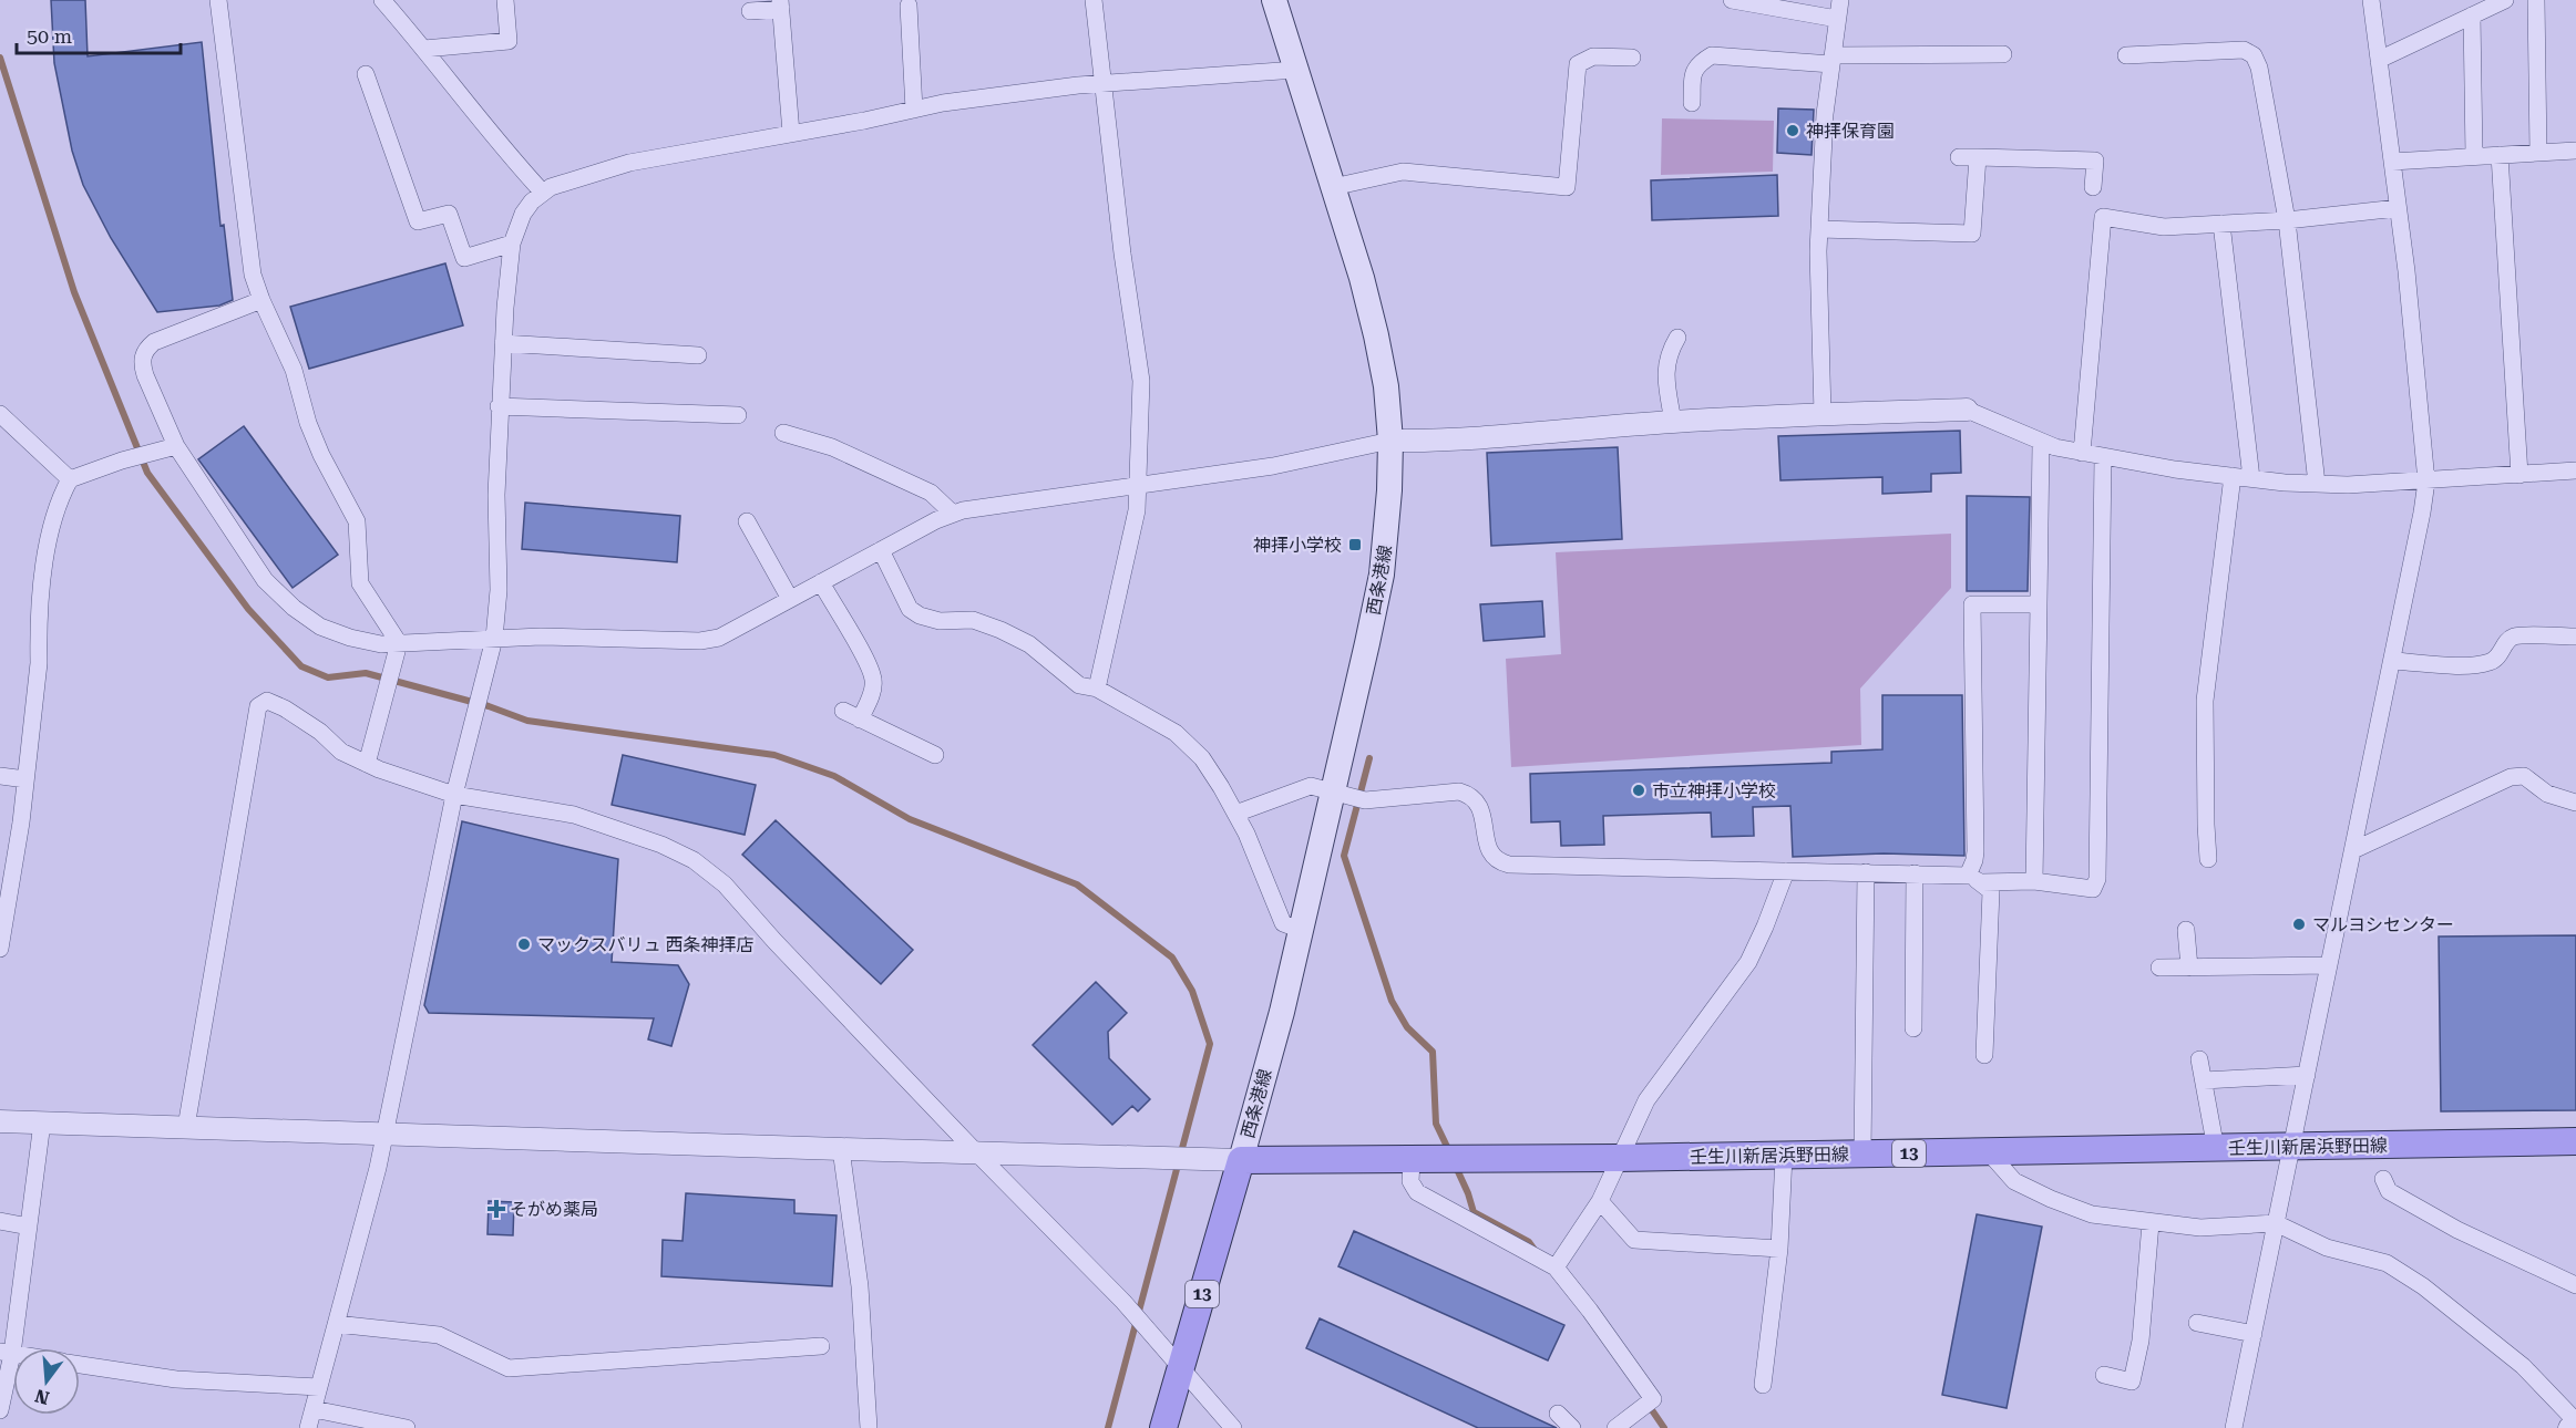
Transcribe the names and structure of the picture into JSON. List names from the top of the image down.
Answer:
{
  "streets": {
    "main road": ["西条港線", "壬生川新居浜野田線", "13"]
  },
  "crossings": [
    ["西条港線", "壬生川新居浜野田線"],
    ["西条港線", "13"],
    ["壬生川新居浜野田線", "13"]
  ],
  "places": {
    "other": [
      "神拝保育園",
      "市立神拝小学校",
      "マルヨシセンター",
      "マックスバリュ 西条神拝店"
    ],
    "transit": ["神拝小学校"],
    "health": ["そがめ薬局"]
  },
  "scale_bar": "50 m",
  "north": "bottom"
}
